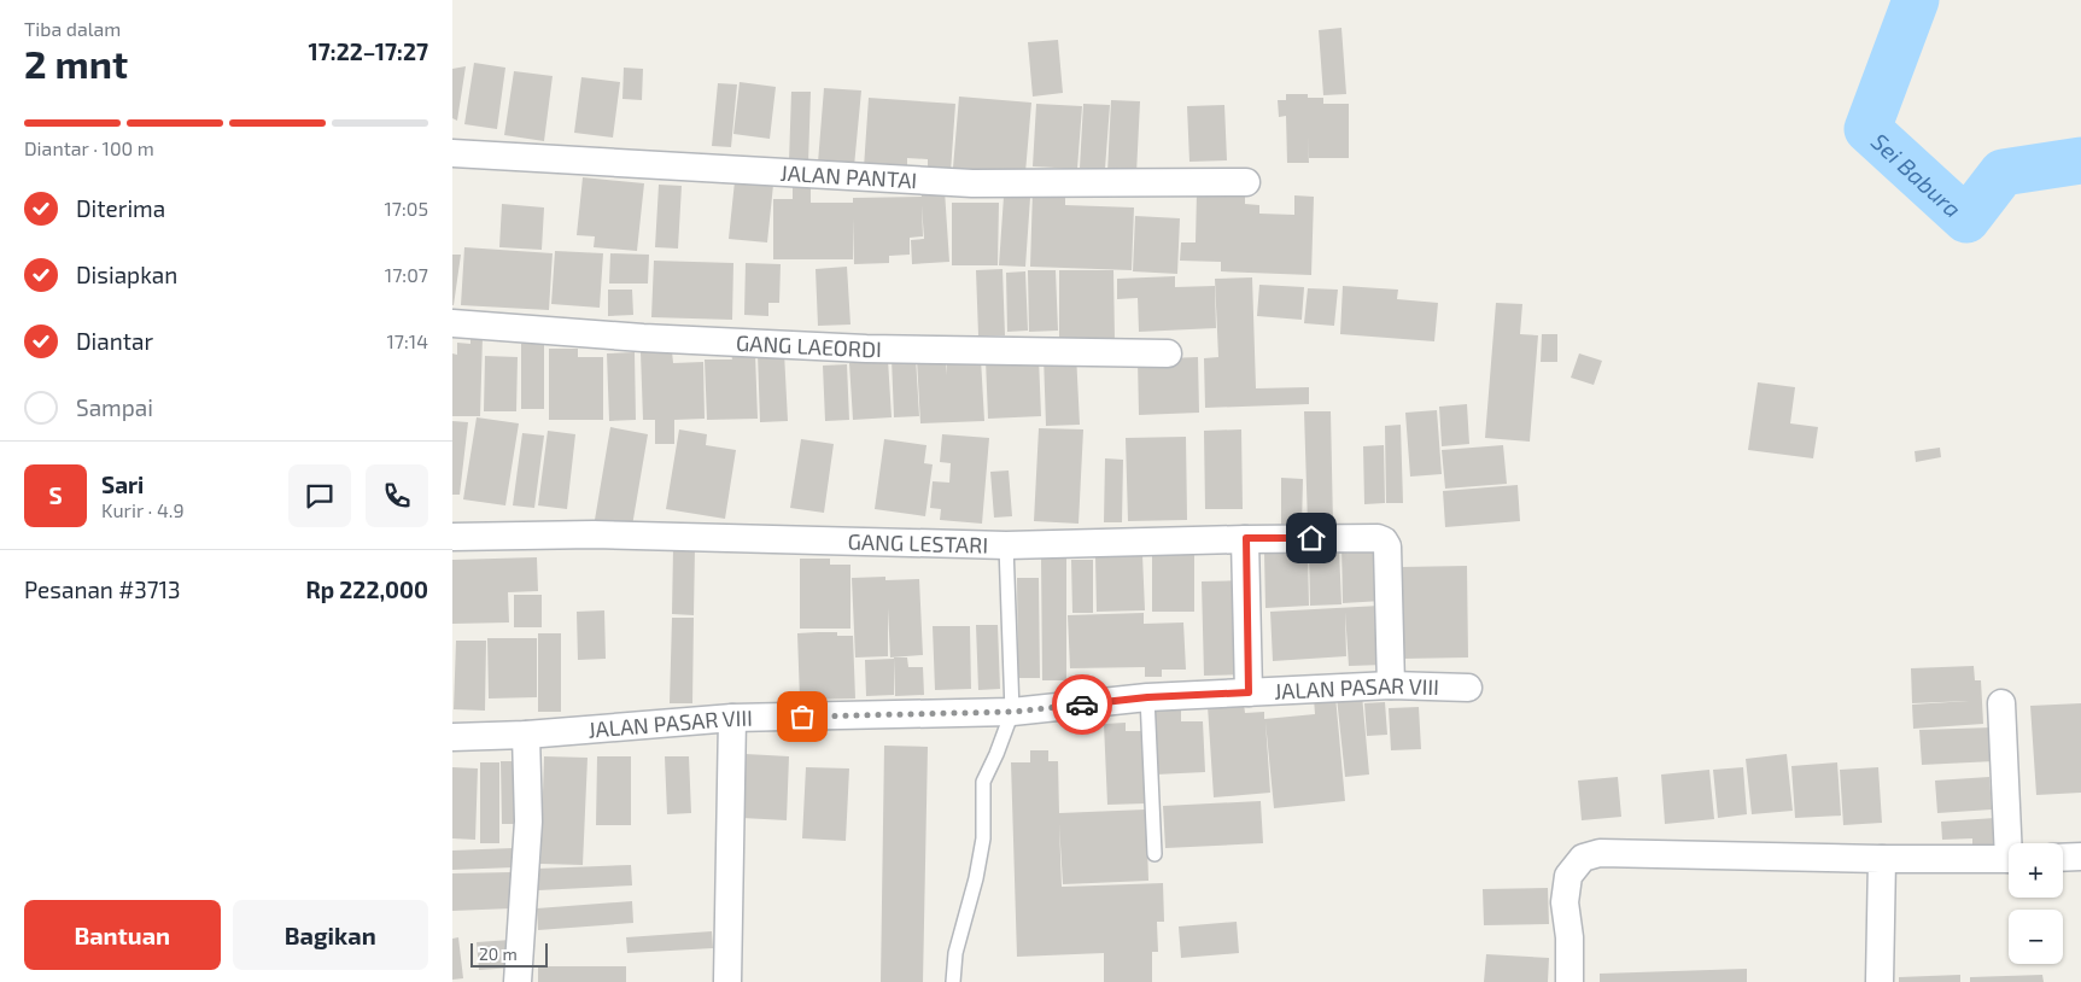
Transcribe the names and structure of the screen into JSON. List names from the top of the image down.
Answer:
{
  "streets": {
    "street": [
      "JALAN PANTAI",
      "GANG LAEORDI",
      "GANG LESTARI",
      "JALAN PASAR VIII"
    ]
  },
  "crossings": [
    ["GANG LESTARI", "JALAN PASAR VIII"]
  ],
  "water": ["Sei Babura"],
  "scale_bar": "20 m",
  "page": {
    "heading": ["2 mnt", "Tiba dalam", "17:22–17:27"],
    "panel": [
      "Sari",
      "Kurir · 4.9",
      "Pesanan #3713",
      "Rp 222,000"
    ],
    "bar": "Diantar · 100 m",
    "list": [
      ["Diterima", "17:05"],
      ["Disiapkan", "17:07"],
      ["Diantar", "17:14"],
      "Sampai"
    ],
    "round": "S",
    "map_buttons": ["+", "−"],
    "buttons": ["Bantuan", "Bagikan"],
    "scale": "20 m"
  }
}
